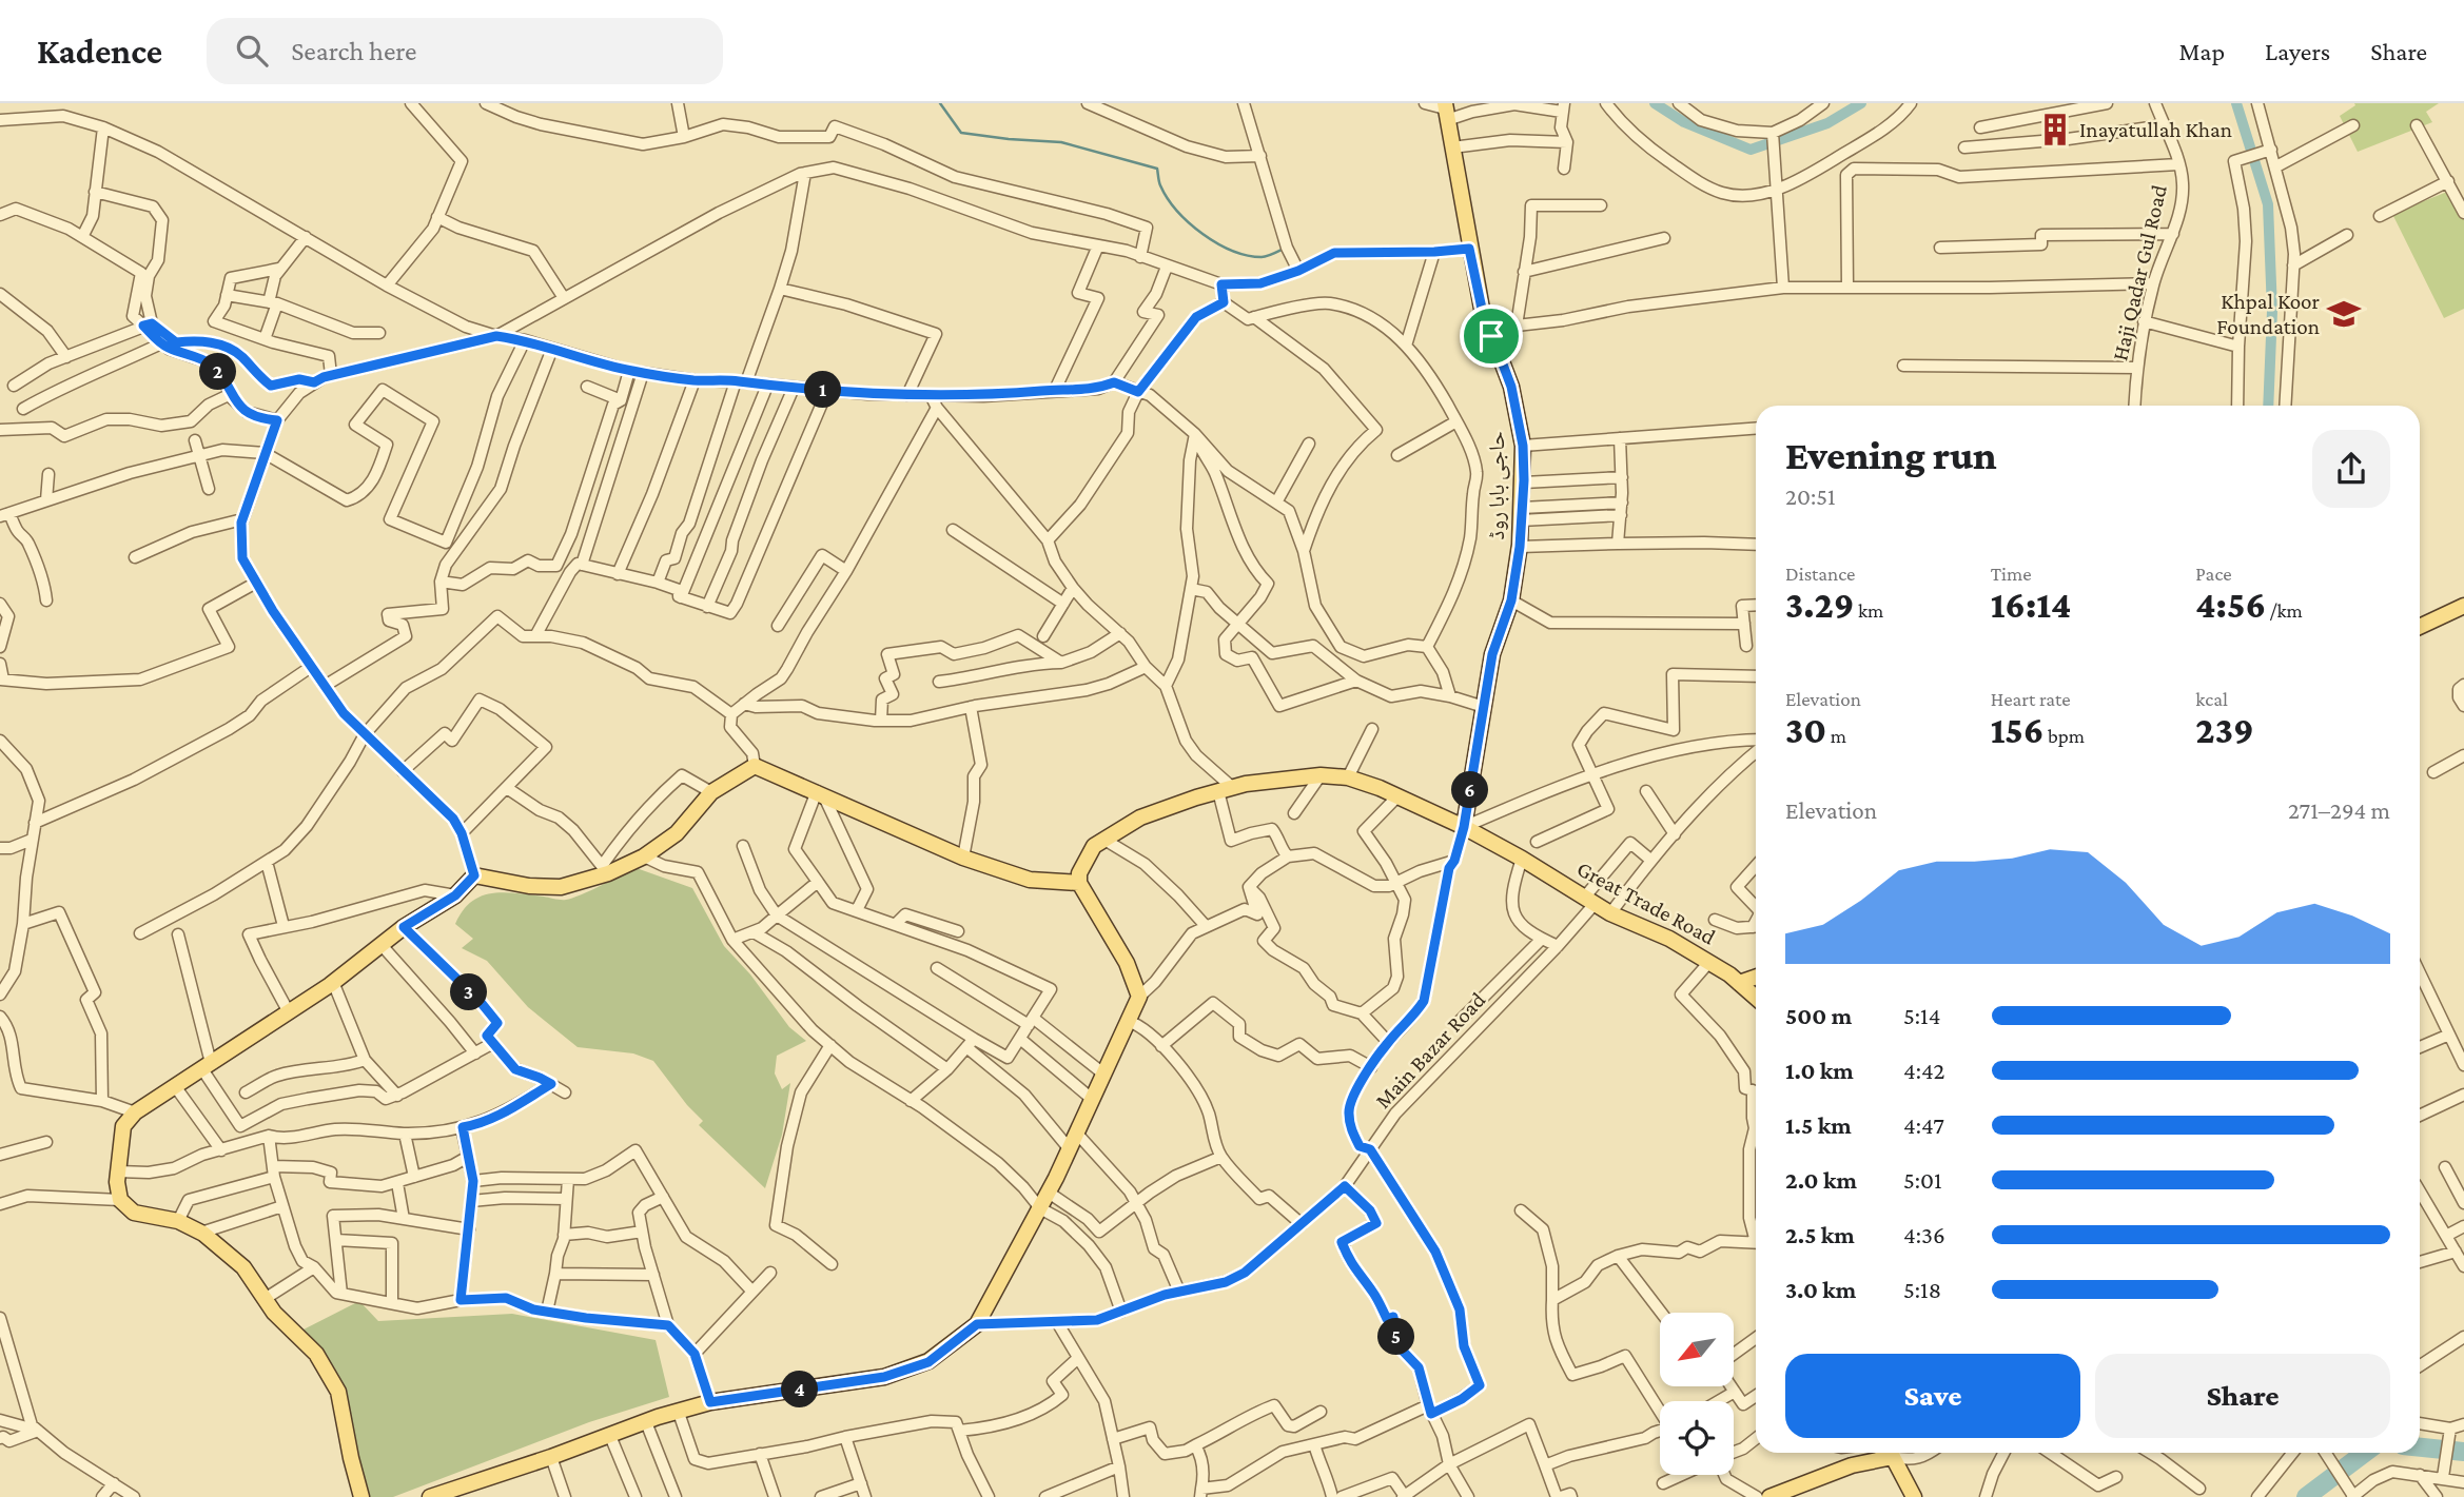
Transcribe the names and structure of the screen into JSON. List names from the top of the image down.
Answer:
{
  "streets": {
    "main road": ["حاجی بابا روڈ", "Great Trade Road"],
    "street": ["Haji Qadar Gul Road", "Main Bazar Road"]
  },
  "crossings": [
    ["حاجی بابا روڈ", "Great Trade Road"],
    ["Great Trade Road", "Main Bazar Road"]
  ],
  "places": {
    "building": ["Inayatullah Khan"],
    "school or university": ["Khpal Koor Foundation"]
  },
  "north": "bottom left",
  "page": {
    "header": "Kadence",
    "search": "Search here",
    "nav": ["Map", "Layers", "Share"],
    "pins": [
      "2",
      "1",
      "6",
      "3",
      "5",
      "4"
    ],
    "heading": ["Evening run", "20:51"],
    "stats": [
      ["Distance", "3.29 km"],
      ["Time", "16:14"],
      ["Pace", "4:56 /km"],
      ["Elevation", "30 m"],
      ["Heart rate", "156 bpm"],
      ["kcal", "239"]
    ],
    "chart": ["Elevation", "271–294 m"],
    "list": [
      {
        "name": "500 m",
        "note": "5:14"
      },
      {
        "name": "1.0 km",
        "note": "4:42"
      },
      {
        "name": "1.5 km",
        "note": "4:47"
      },
      {
        "name": "2.0 km",
        "note": "5:01"
      },
      {
        "name": "2.5 km",
        "note": "4:36"
      },
      {
        "name": "3.0 km",
        "note": "5:18"
      }
    ],
    "buttons": ["Save", "Share"]
  }
}
